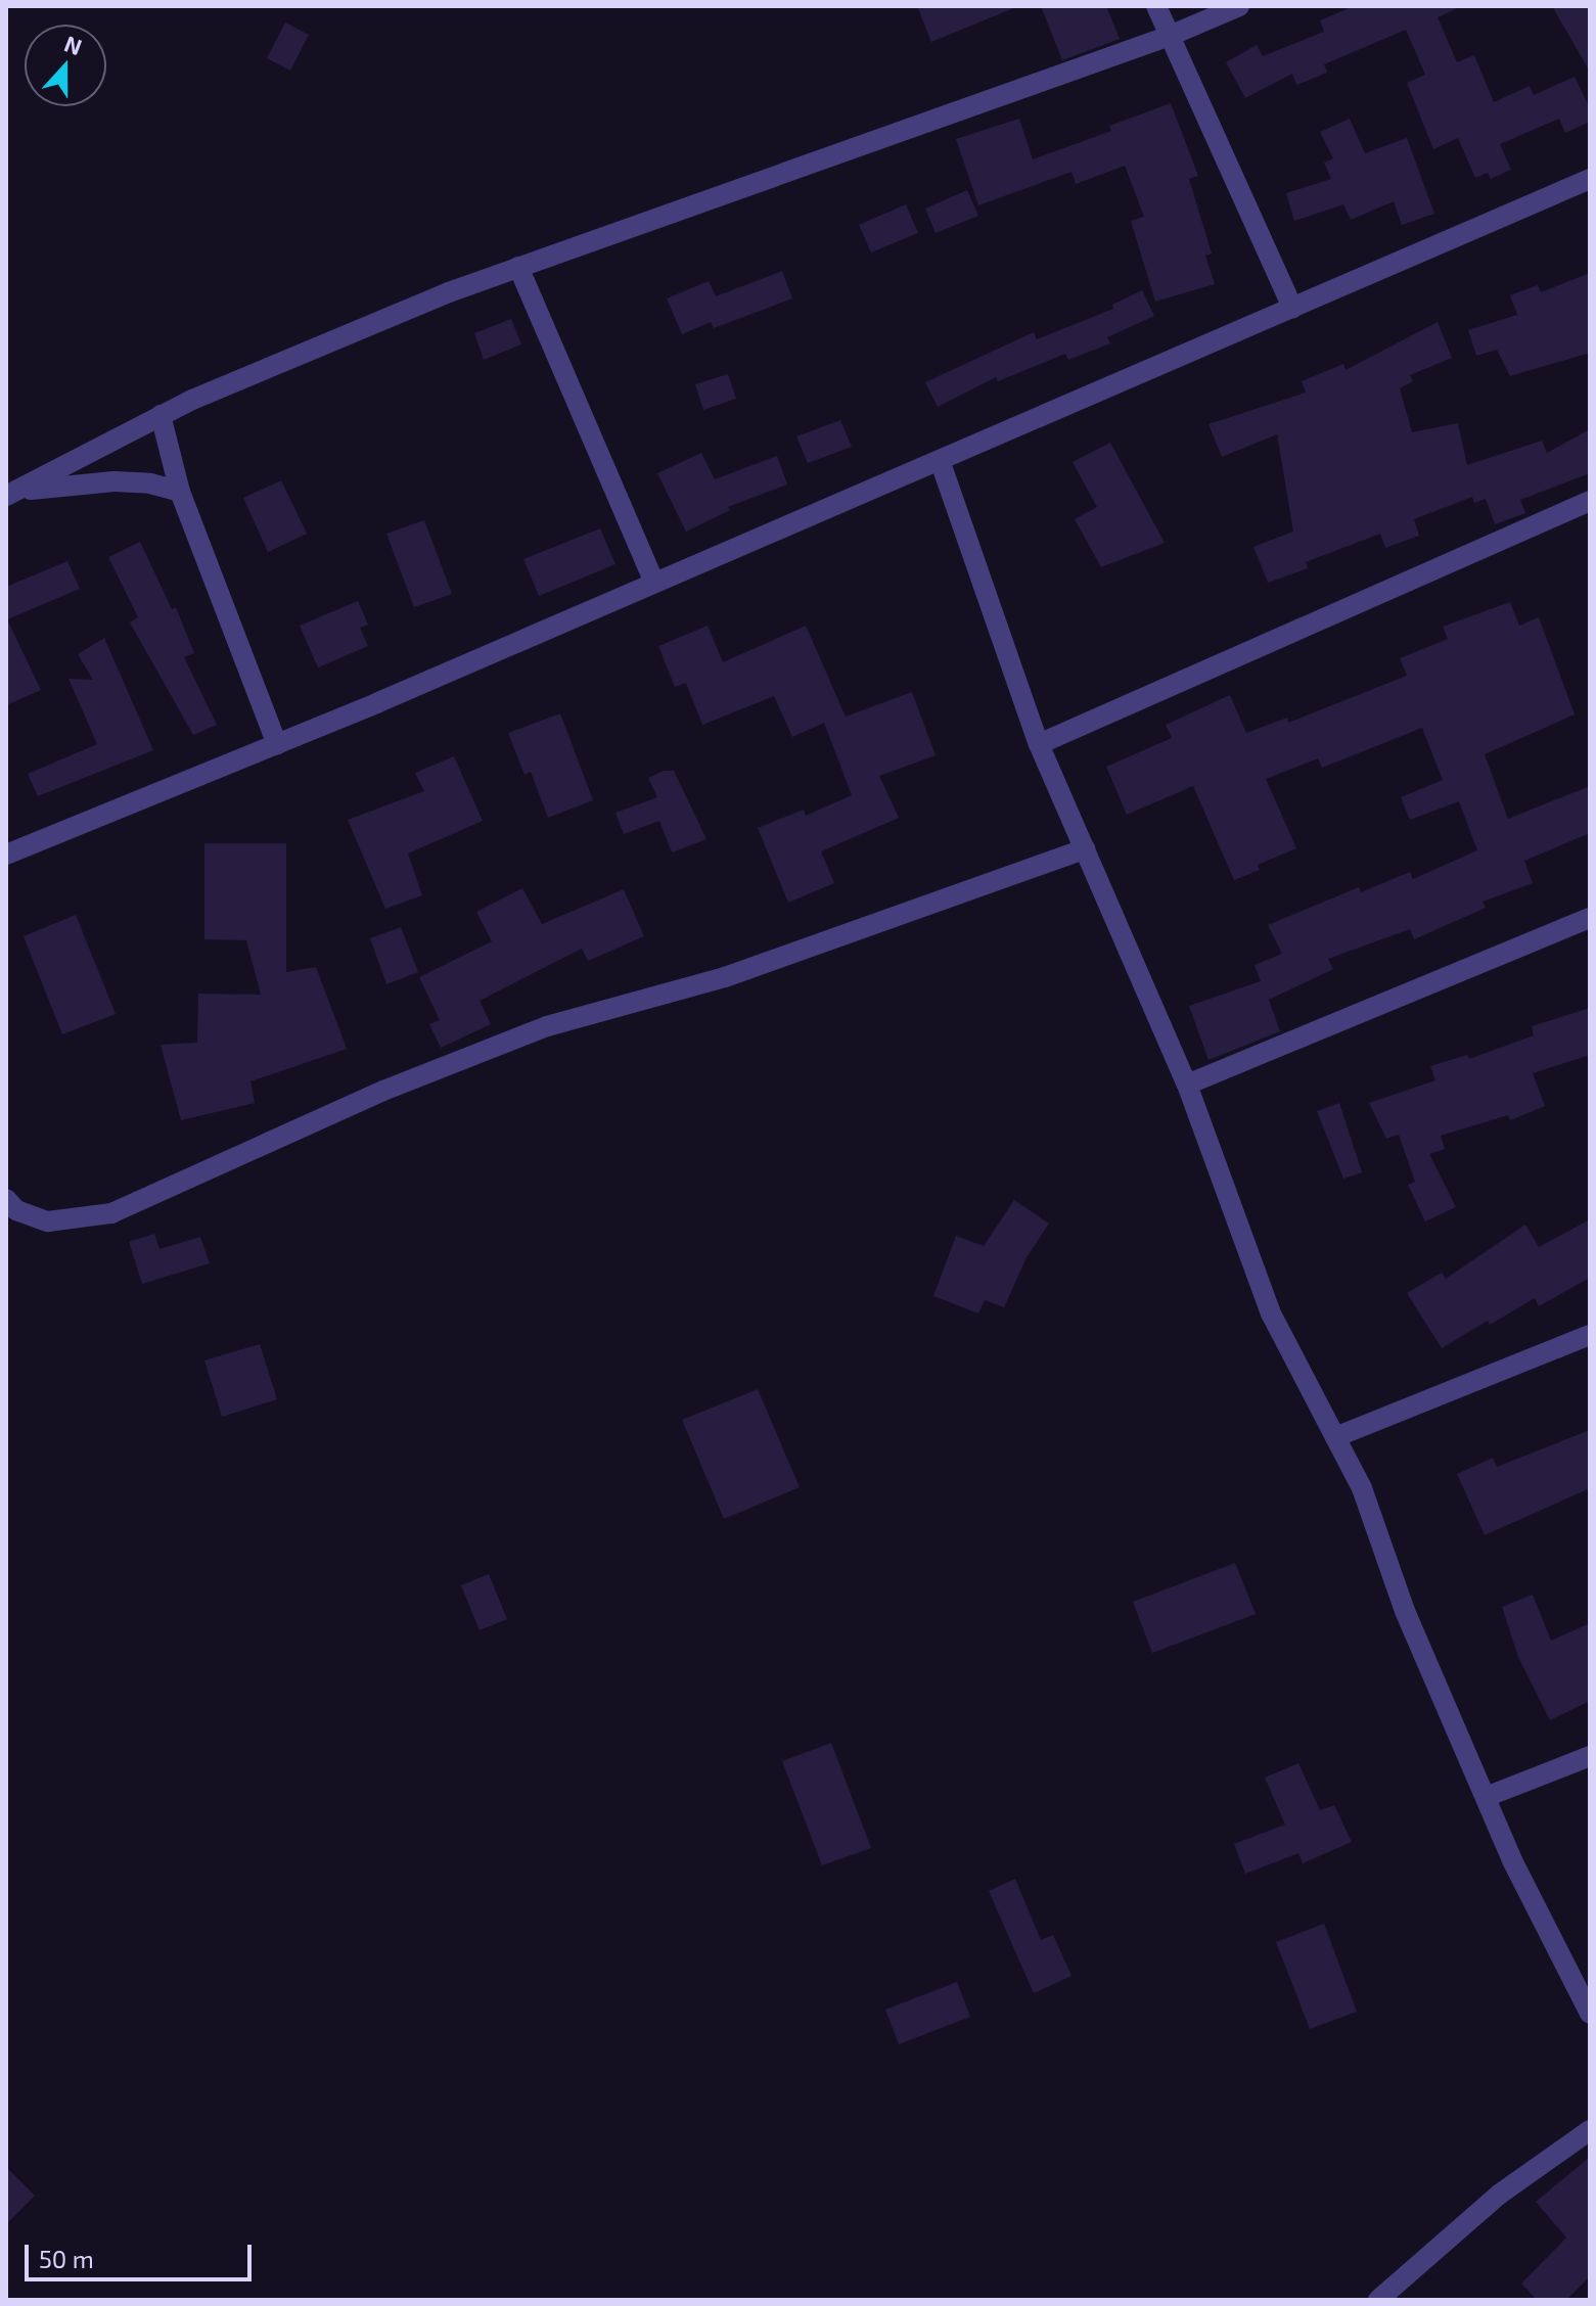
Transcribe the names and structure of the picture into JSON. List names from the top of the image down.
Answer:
{
  "scale_bar": "50 m",
  "north": "top"
}
